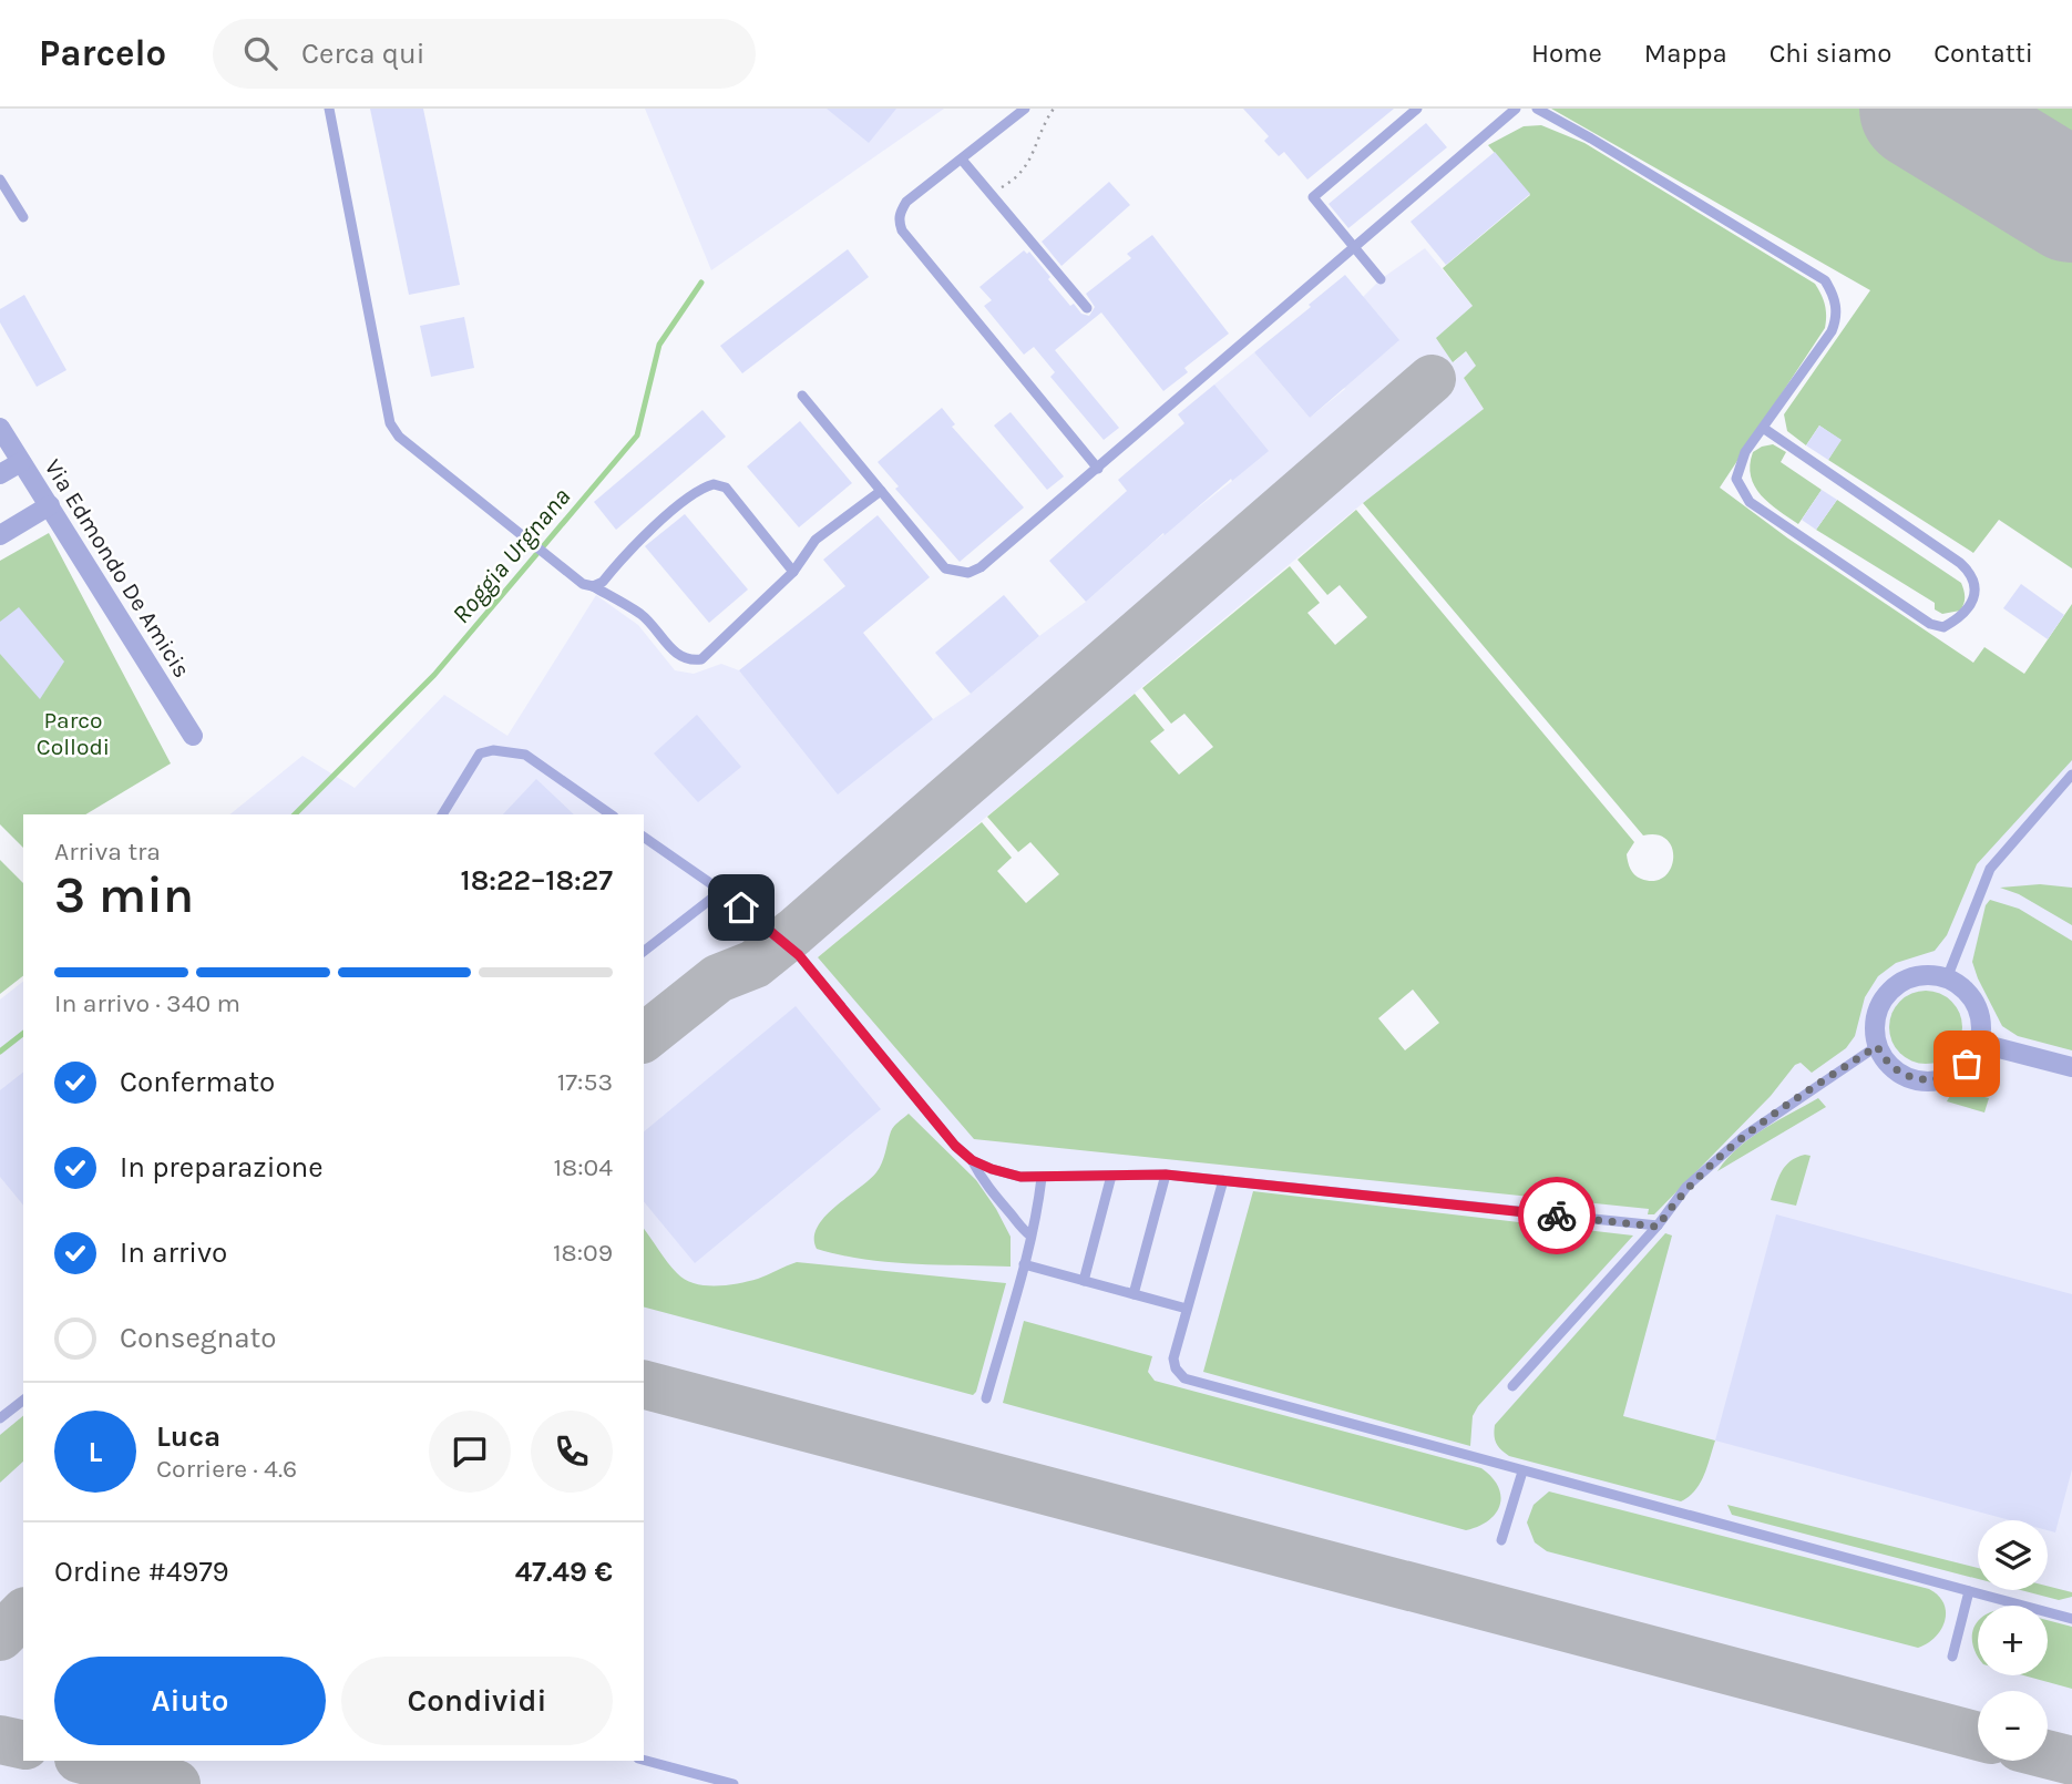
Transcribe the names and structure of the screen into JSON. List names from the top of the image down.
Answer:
{
  "streets": {
    "street": ["Via Edmondo De Amicis"]
  },
  "water": ["Roggia Urgnana"],
  "parks": ["Parco Collodi"],
  "page": {
    "header": "Parcelo",
    "search": "Cerca qui",
    "nav": [
      "Home",
      "Mappa",
      "Chi siamo",
      "Contatti"
    ],
    "heading": ["3 min", "Arriva tra", "18:22–18:27"],
    "panel": [
      "Luca",
      "Corriere · 4.6",
      "Ordine #4979",
      "47.49 €"
    ],
    "bar": "In arrivo · 340 m",
    "list": [
      ["Confermato", "17:53"],
      ["In preparazione", "18:04"],
      ["In arrivo", "18:09"],
      "Consegnato"
    ],
    "round": "L",
    "map_buttons": ["+", "−"],
    "buttons": ["Aiuto", "Condividi"]
  }
}
